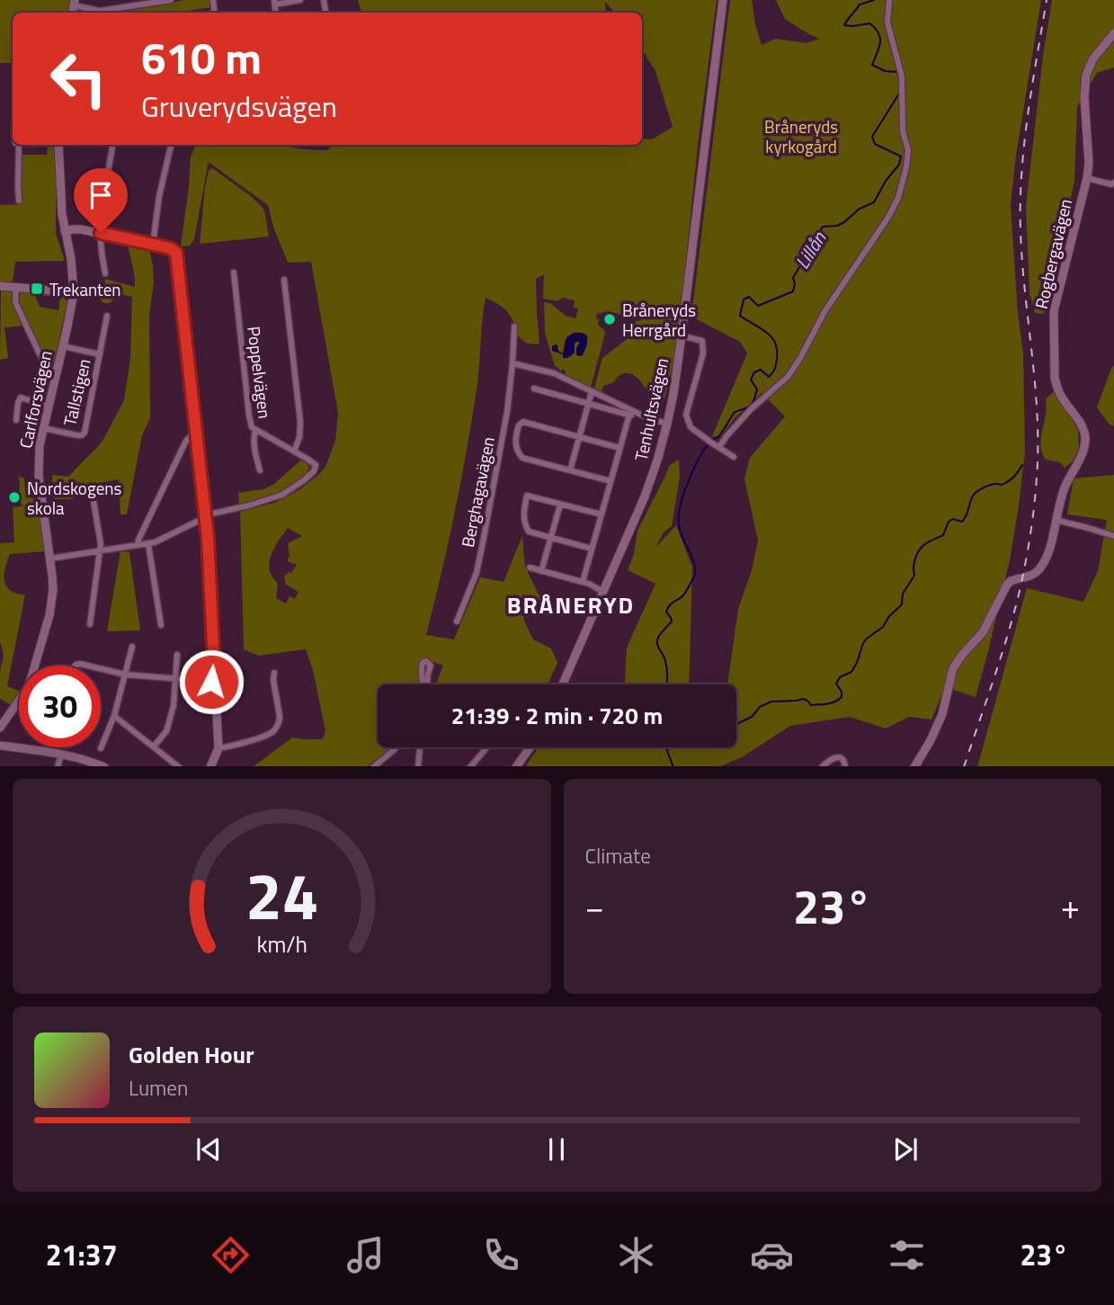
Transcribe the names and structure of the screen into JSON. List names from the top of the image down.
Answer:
{
  "streets": {
    "street": [
      "Rogbergavägen",
      "Poppelvägen",
      "Tallstigen",
      "Carlforsvägen",
      "Tenhultsvägen",
      "Berghagavägen"
    ]
  },
  "crossings": [
    ["Tallstigen", "Carlforsvägen"]
  ],
  "districts": ["BRÅNERYD"],
  "water": ["Lillån"],
  "parks": ["Bråneryds kyrkogård"],
  "places": {
    "transit": ["Trekanten"],
    "other": ["Bråneryds Herrgård", "Nordskogens skola"]
  },
  "page": {
    "turn": ["610 m", "Gruverydsvägen"],
    "limit": "30",
    "trip": "21:39 · 2 min · 720 m",
    "tile": "Climate",
    "heat": ["−", "23°", "+"],
    "song": ["Golden Hour", "Lumen"],
    "tabs": ["21:37", "23°"],
    "gauge": ["24", "km/h"]
  }
}
